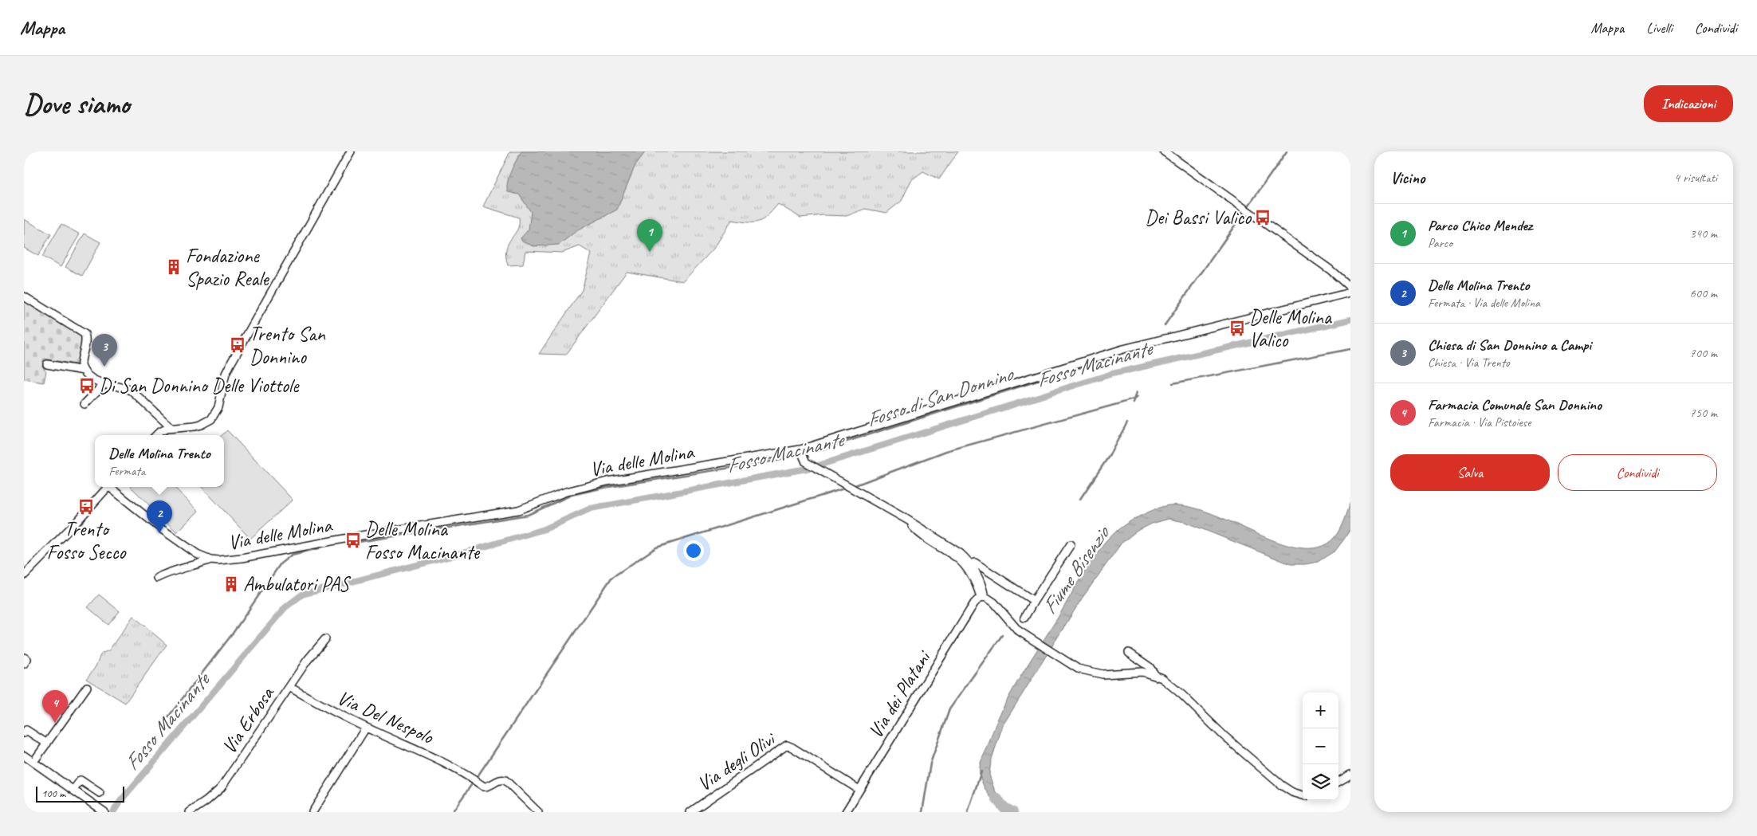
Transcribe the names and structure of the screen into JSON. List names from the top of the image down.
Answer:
{
  "streets": {
    "street": [
      "Via delle Molina",
      "Via dei Platani",
      "Via Del Nespolo",
      "Via Erbosa",
      "Via degli Olivi"
    ]
  },
  "crossings": [
    ["Via dei Platani", "Via degli Olivi"],
    ["Via Del Nespolo", "Via Erbosa"]
  ],
  "water": ["Fosso Macinante", "Fosso di San Donnino", "Fiume Bisenzio"],
  "places": {
    "bus stop": [
      "Dei Bassi Valico",
      "Delle Molina Valico",
      "Trento San Donnino",
      "Di San Donnino Delle Viottole",
      "Trento Fosso Secco",
      "Delle Molina Fosso Macinante"
    ],
    "building": ["Fondazione Spazio Reale", "Ambulatori PAS"]
  },
  "scale_bar": "100 m",
  "page": {
    "header": "Mappa",
    "nav": ["Mappa", "Livelli", "Condividi"],
    "buttons": [
      "Indicazioni",
      ["Salva", "Condividi"]
    ],
    "title": "Dove siamo",
    "heading": ["Vicino", "4 risultati"],
    "list": [
      {
        "mark": "1",
        "name": "Parco Chico Mendez",
        "note": "Parco",
        "value": "340 m"
      },
      {
        "mark": "2",
        "name": "Delle Molina Trento",
        "note": "Fermata · Via delle Molina",
        "value": "600 m"
      },
      {
        "mark": "3",
        "name": "Chiesa di San Donnino a Campi",
        "note": "Chiesa · Via Trento",
        "value": "700 m"
      },
      {
        "mark": "4",
        "name": "Farmacia Comunale San Donnino",
        "note": "Farmacia · Via Pistoiese",
        "value": "750 m"
      }
    ],
    "pins": [
      "1",
      "3",
      "2",
      "4"
    ],
    "popup": ["Delle Molina Trento", "Fermata"],
    "map_buttons": ["+", "−"],
    "scale": "100 m"
  }
}
